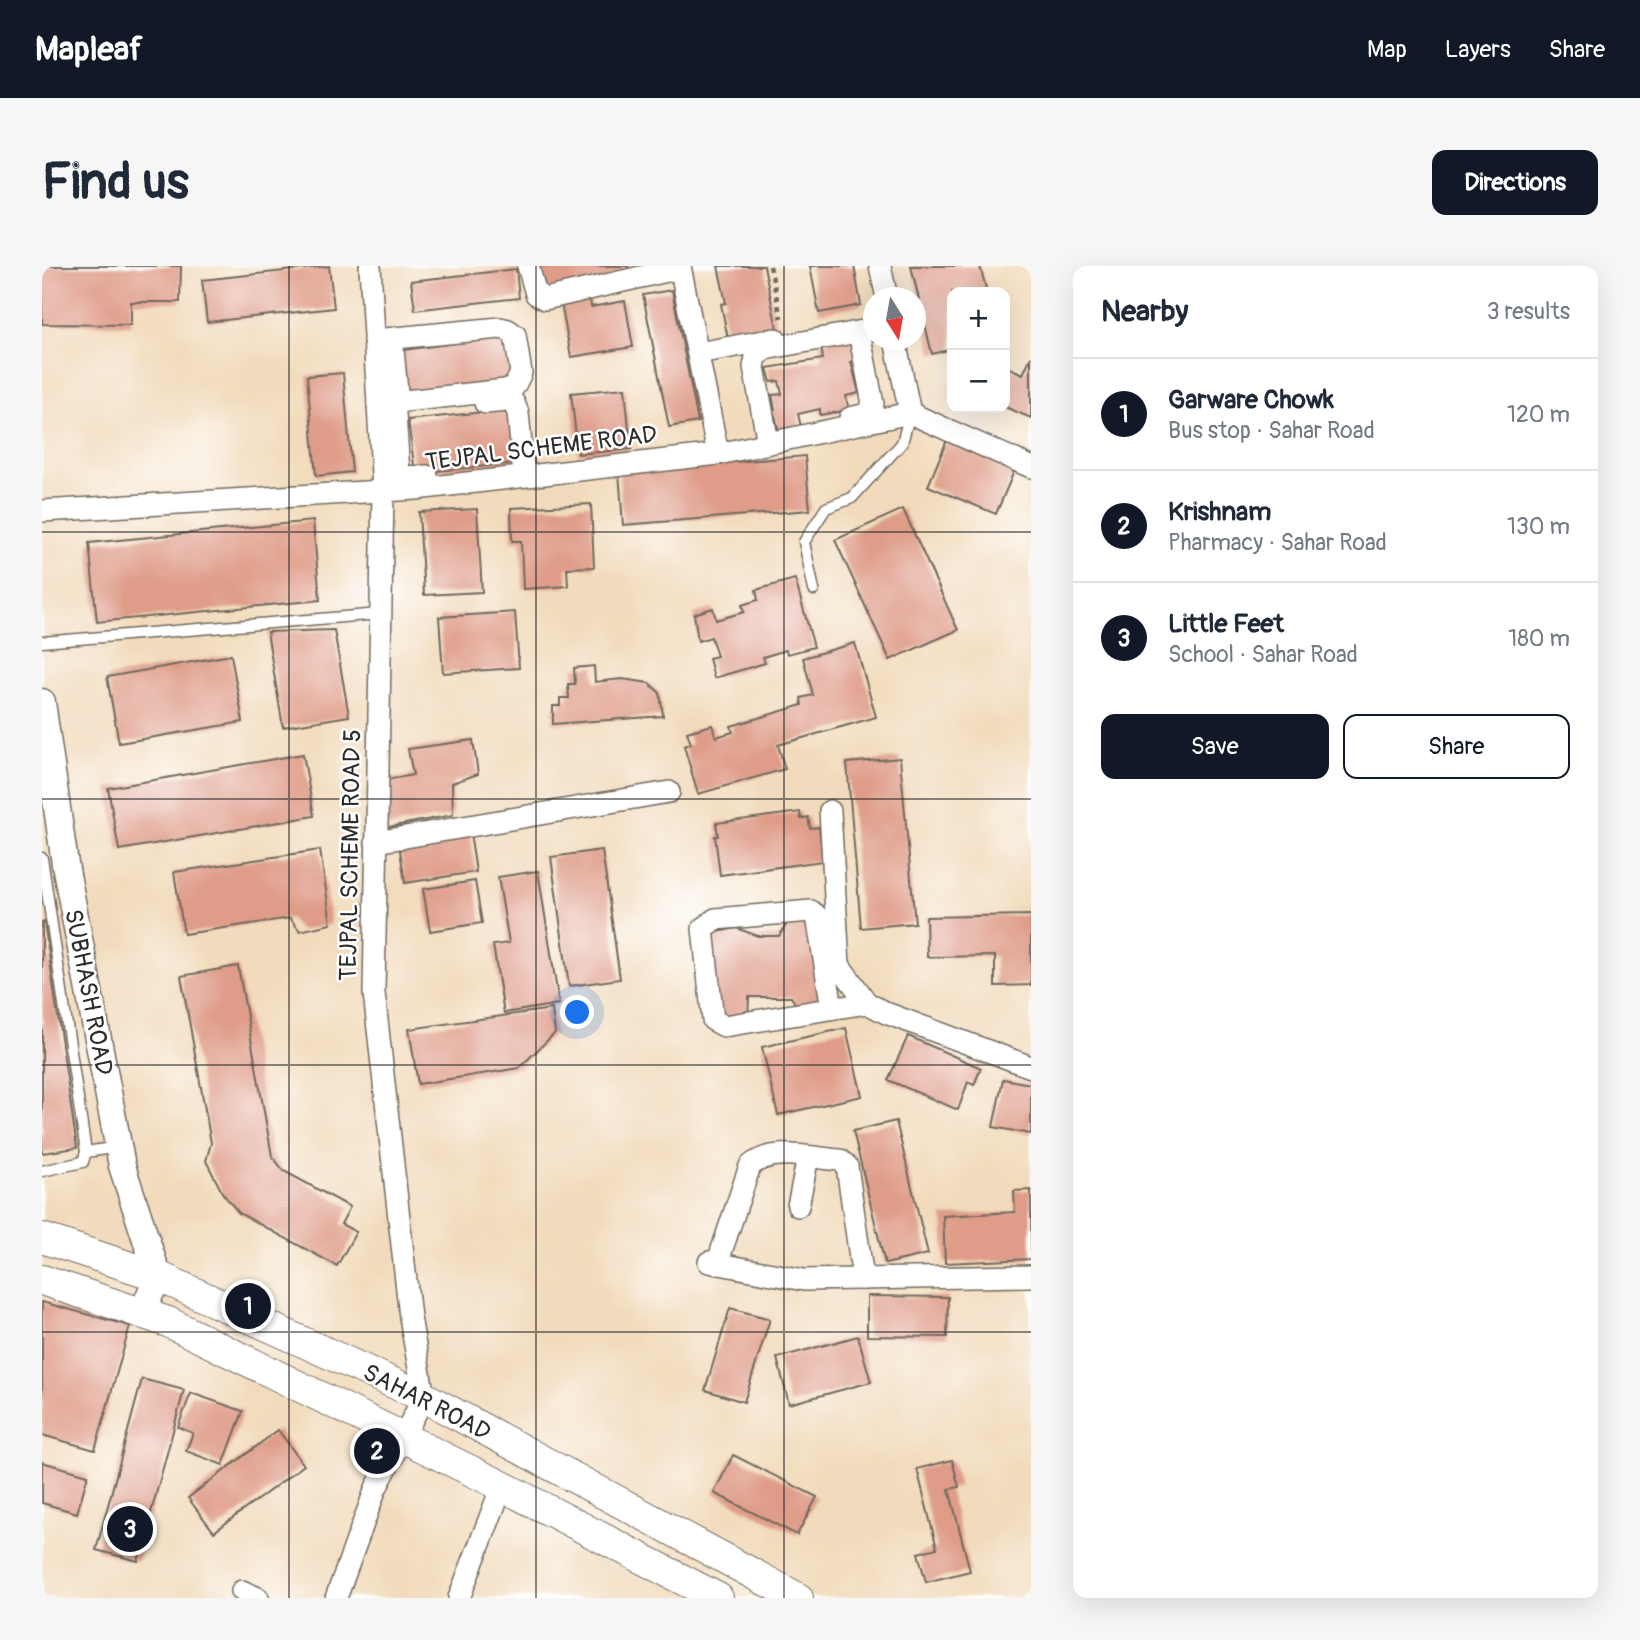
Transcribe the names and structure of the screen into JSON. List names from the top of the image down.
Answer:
{
  "streets": {
    "main road": ["SAHAR ROAD"],
    "street": ["TEJPAL SCHEME ROAD", "TEJPAL SCHEME ROAD 5", "SUBHASH ROAD"]
  },
  "crossings": [
    ["TEJPAL SCHEME ROAD", "TEJPAL SCHEME ROAD 5"],
    ["TEJPAL SCHEME ROAD 5", "SAHAR ROAD"],
    ["SUBHASH ROAD", "SAHAR ROAD"]
  ],
  "north": "bottom",
  "page": {
    "header": "Mapleaf",
    "nav": ["Map", "Layers", "Share"],
    "buttons": [
      "Directions",
      ["Save", "Share"]
    ],
    "title": "Find us",
    "heading": ["Nearby", "3 results"],
    "map_buttons": ["+", "−"],
    "list": [
      {
        "mark": "1",
        "name": "Garware Chowk",
        "note": "Bus stop · Sahar Road",
        "value": "120 m"
      },
      {
        "mark": "2",
        "name": "Krishnam",
        "note": "Pharmacy · Sahar Road",
        "value": "130 m"
      },
      {
        "mark": "3",
        "name": "Little Feet",
        "note": "School · Sahar Road",
        "value": "180 m"
      }
    ],
    "pins": ["1", "2", "3"]
  }
}
